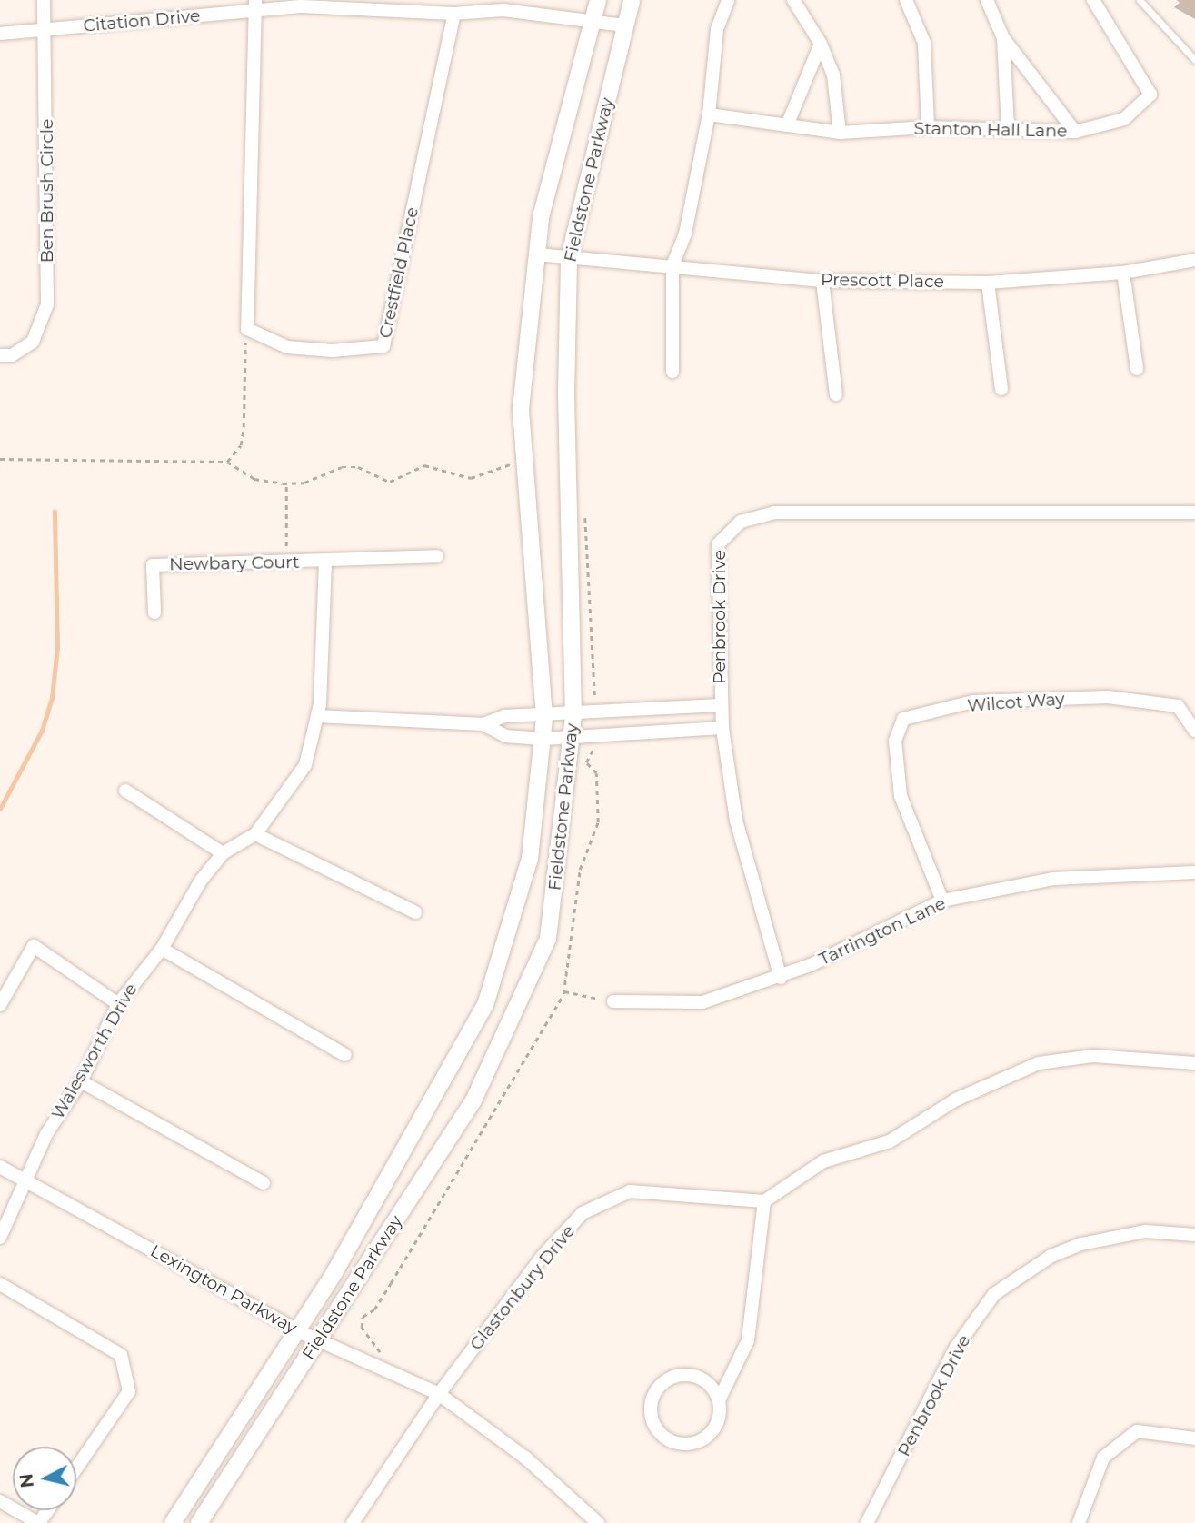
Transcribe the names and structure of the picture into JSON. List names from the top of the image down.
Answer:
{
  "streets": {
    "street": [
      "Citation Drive",
      "Stanton Hall Lane",
      "Fieldstone Parkway",
      "Ben Brush Circle",
      "Crestfield Place",
      "Prescott Place",
      "Newbary Court",
      "Penbrook Drive",
      "Wilcot Way",
      "Tarrington Lane",
      "Walesworth Drive",
      "Glastonbury Drive",
      "Lexington Parkway"
    ]
  },
  "crossings": [
    ["Citation Drive", "Fieldstone Parkway"],
    ["Citation Drive", "Ben Brush Circle"],
    ["Citation Drive", "Crestfield Place"],
    ["Fieldstone Parkway", "Prescott Place"],
    ["Fieldstone Parkway", "Lexington Parkway"],
    ["Newbary Court", "Walesworth Drive"],
    ["Penbrook Drive", "Tarrington Lane"],
    ["Wilcot Way", "Tarrington Lane"],
    ["Walesworth Drive", "Lexington Parkway"],
    ["Glastonbury Drive", "Lexington Parkway"]
  ],
  "north": "left"
}
